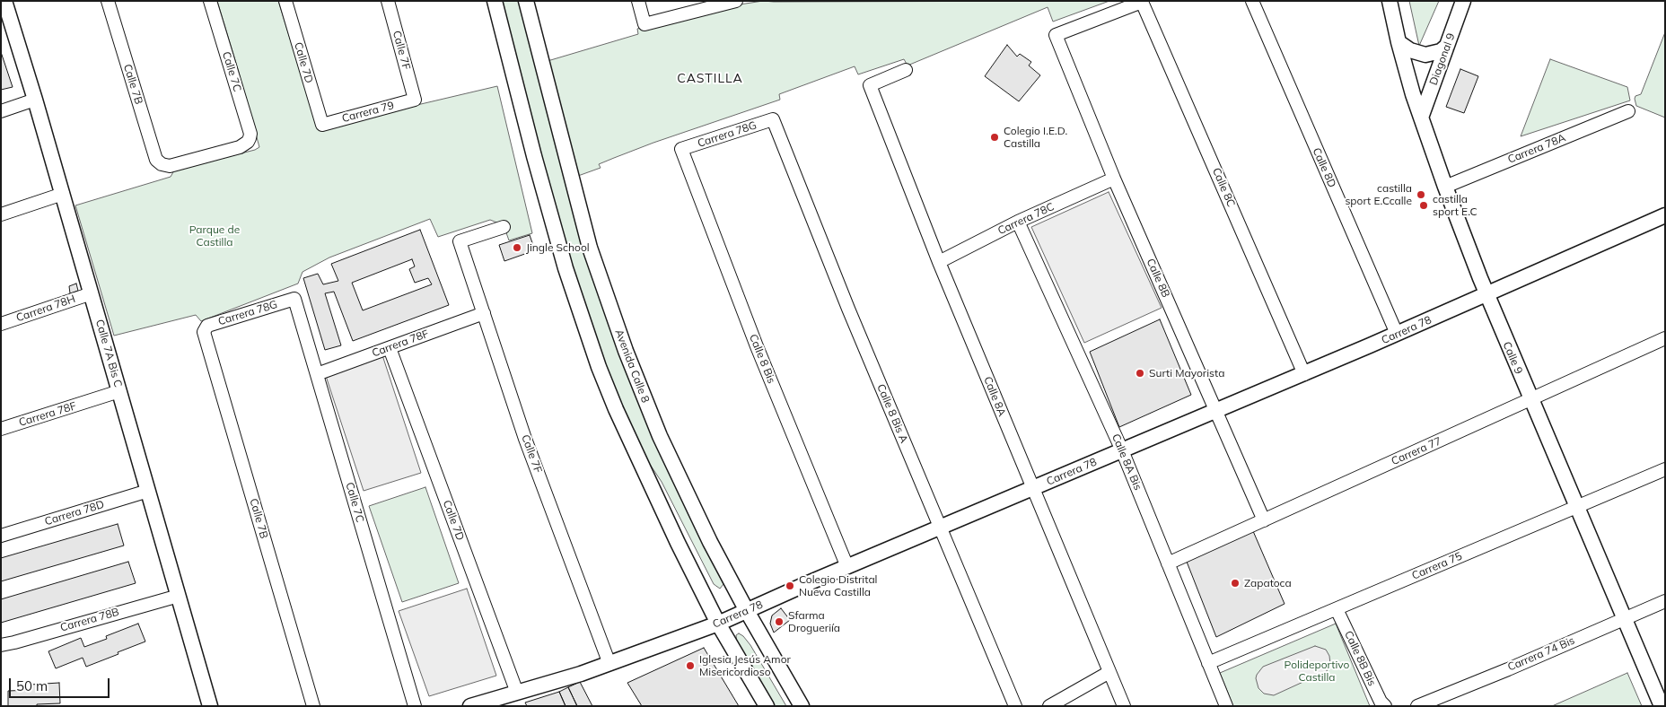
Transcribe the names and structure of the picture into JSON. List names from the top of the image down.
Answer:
{
  "streets": {
    "street": [
      "Calle 7F",
      "Diagonal 9",
      "Calle 7D",
      "Calle 7C",
      "Calle 7B",
      "Carrera 79",
      "Carrera 78G",
      "Carrera 78A",
      "Calle 8D",
      "Calle 8C",
      "Carrera 78C",
      "Calle 8B",
      "Carrera 78H",
      "Carrera 78",
      "Carrera 78F",
      "Calle 7A Bis C",
      "Calle 9",
      "Calle 8 Bis",
      "Avenida Calle 8",
      "Calle 8A",
      "Calle 8 Bis A",
      "Carrera 77",
      "Calle 8A Bis",
      "Carrera 78D",
      "Carrera 75",
      "Carrera 78B",
      "Carrera 74 Bis",
      "Calle 8B Bis"
    ]
  },
  "crossings": [
    ["Calle 7F", "Carrera 79"],
    ["Calle 7F", "Carrera 78"],
    ["Calle 7F", "Carrera 78F"],
    ["Diagonal 9", "Calle 9"],
    ["Calle 7D", "Carrera 79"],
    ["Calle 7D", "Carrera 78"],
    ["Calle 7D", "Carrera 78F"],
    ["Calle 7C", "Calle 7B"],
    ["Calle 7C", "Carrera 78G"],
    ["Calle 7C", "Carrera 78F"],
    ["Calle 7B", "Carrera 78G"],
    ["Carrera 78G", "Calle 8 Bis"],
    ["Carrera 78G", "Calle 8 Bis A"],
    ["Carrera 78A", "Calle 9"],
    ["Calle 8D", "Carrera 78"],
    ["Calle 8C", "Calle 8B"],
    ["Calle 8C", "Carrera 78"],
    ["Carrera 78C", "Calle 8B"],
    ["Carrera 78C", "Calle 8A"],
    ["Carrera 78C", "Calle 8A Bis"],
    ["Calle 8B", "Carrera 78"],
    ["Calle 8B", "Carrera 77"],
    ["Carrera 78H", "Calle 7A Bis C"],
    ["Carrera 78", "Calle 9"],
    ["Carrera 78", "Calle 8 Bis"],
    ["Carrera 78", "Avenida Calle 8"],
    ["Carrera 78", "Calle 8A"],
    ["Carrera 78", "Calle 8 Bis A"],
    ["Carrera 78", "Calle 8A Bis"],
    ["Carrera 78F", "Calle 7A Bis C"],
    ["Calle 7A Bis C", "Carrera 78D"],
    ["Calle 7A Bis C", "Carrera 78B"],
    ["Calle 9", "Carrera 77"],
    ["Calle 9", "Carrera 75"],
    ["Calle 9", "Carrera 74 Bis"],
    ["Carrera 77", "Calle 8A Bis"],
    ["Calle 8A Bis", "Carrera 75"],
    ["Carrera 75", "Calle 8B Bis"]
  ],
  "districts": ["CASTILLA"],
  "parks": ["Parque de Castilla", "Polideportivo Castilla"],
  "places": [
    "Colegio I.E.D. Castilla",
    "castilla sport E.Ccalle",
    "castilla sport E.C",
    "Jingle School",
    "Surti Mayorista",
    "Zapatoca",
    "Colegio Distrital Nueva Castilla",
    "Sfarma Drogueriía",
    "Iglesia Jesús Amor Misericordioso"
  ],
  "scale_bar": "50 m"
}
